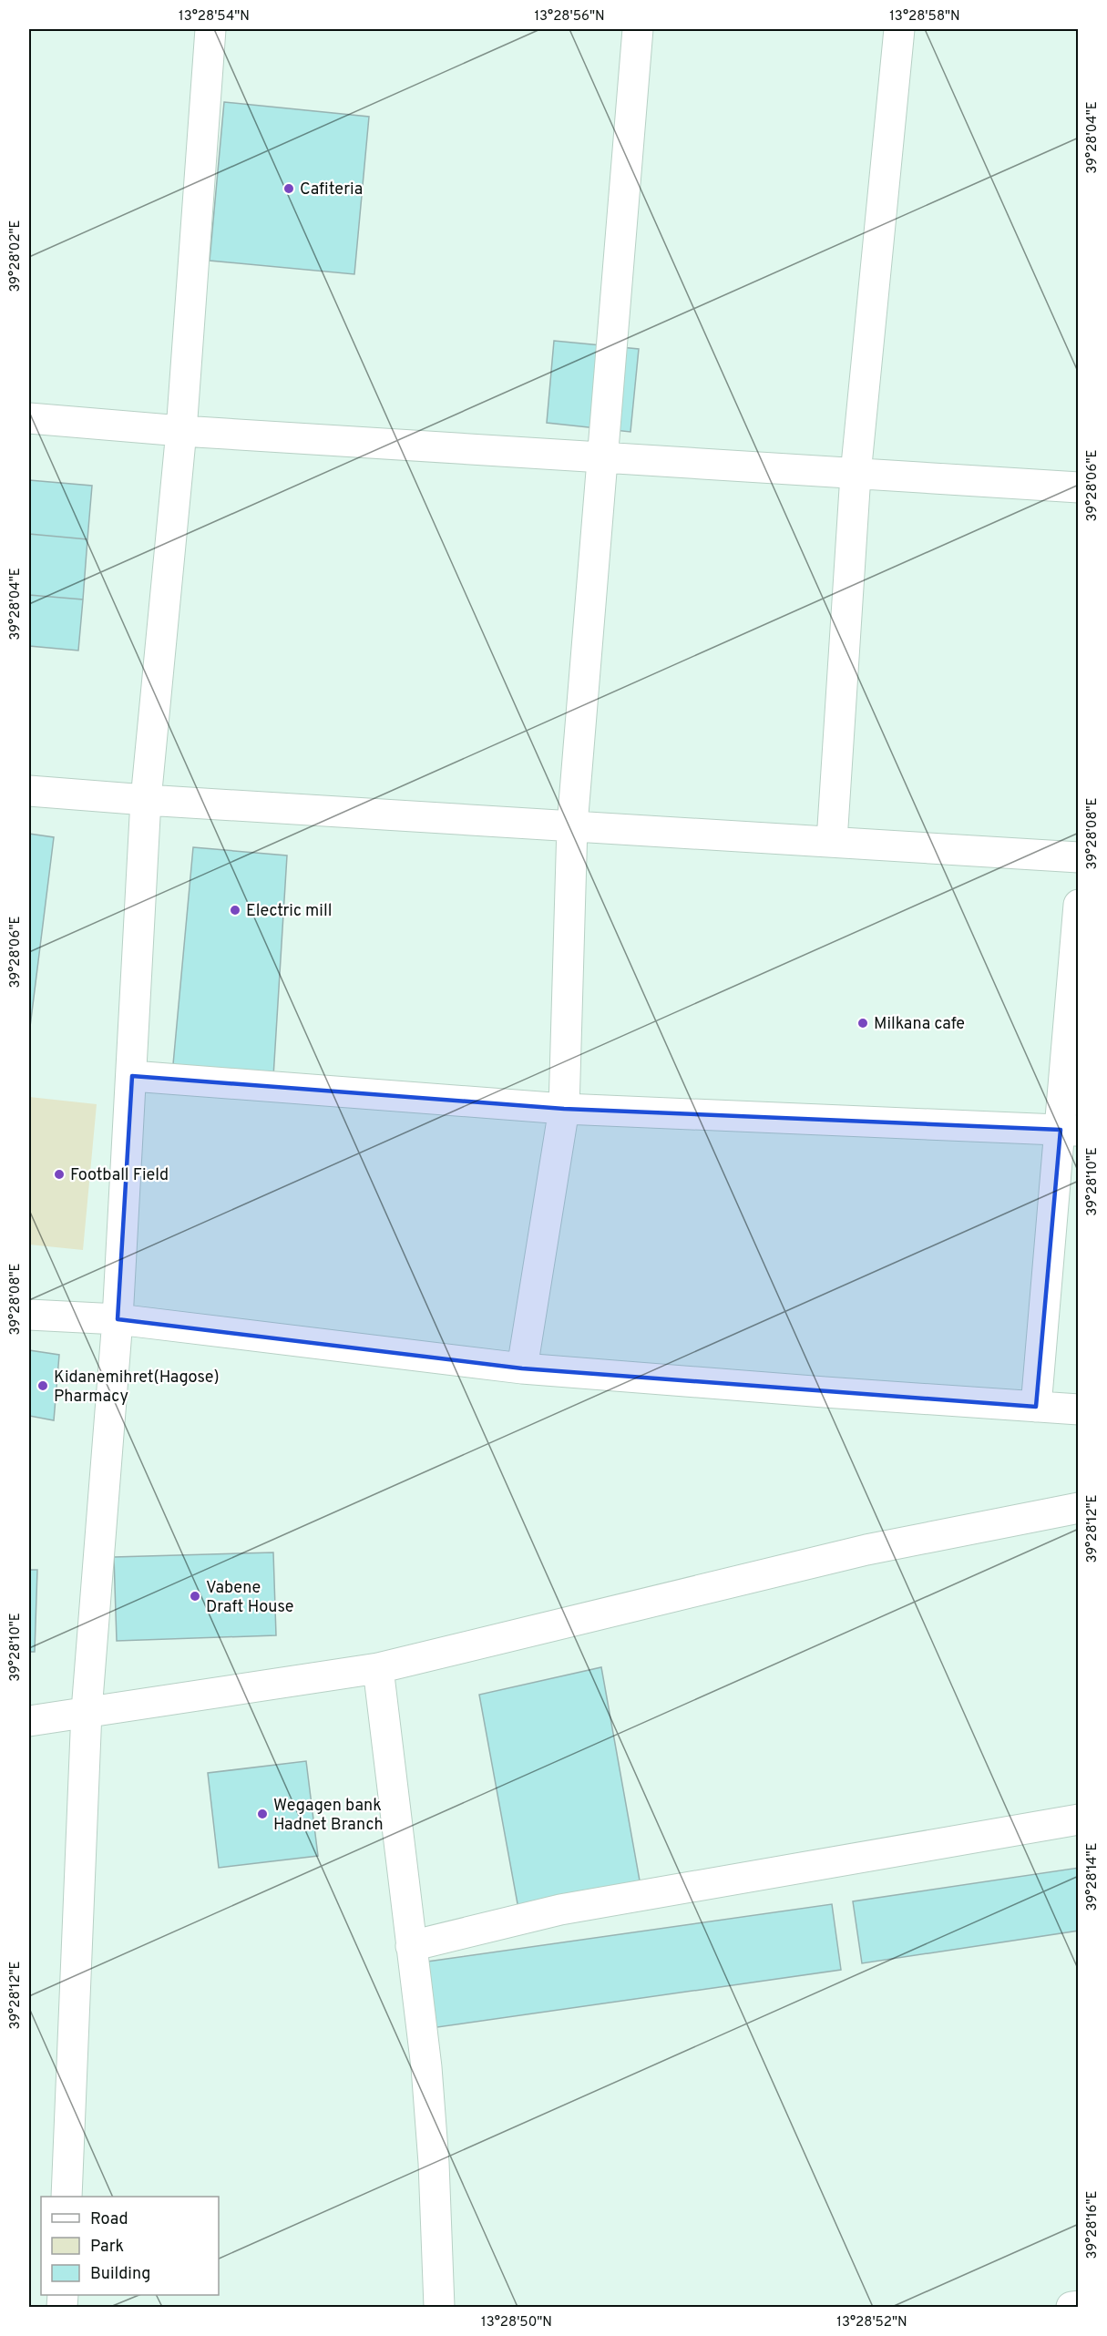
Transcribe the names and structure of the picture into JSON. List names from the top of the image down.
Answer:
{
  "places": [
    "Cafiteria",
    "Electric mill",
    "Milkana cafe",
    "Football Field",
    "Kidanemihret(Hagose) Pharmacy",
    "Vabene Draft House",
    "Wegagen bank Hadnet Branch"
  ],
  "legend": ["Road", "Park", "Building"],
  "coordinates": [
    "13°28'54\"N",
    "13°28'56\"N",
    "13°28'58\"N",
    "39°28'04\"E",
    "39°28'02\"E",
    "39°28'06\"E",
    "39°28'08\"E",
    "39°28'10\"E",
    "39°28'12\"E",
    "39°28'14\"E",
    "39°28'16\"E",
    "13°28'50\"N",
    "13°28'52\"N"
  ]
}
